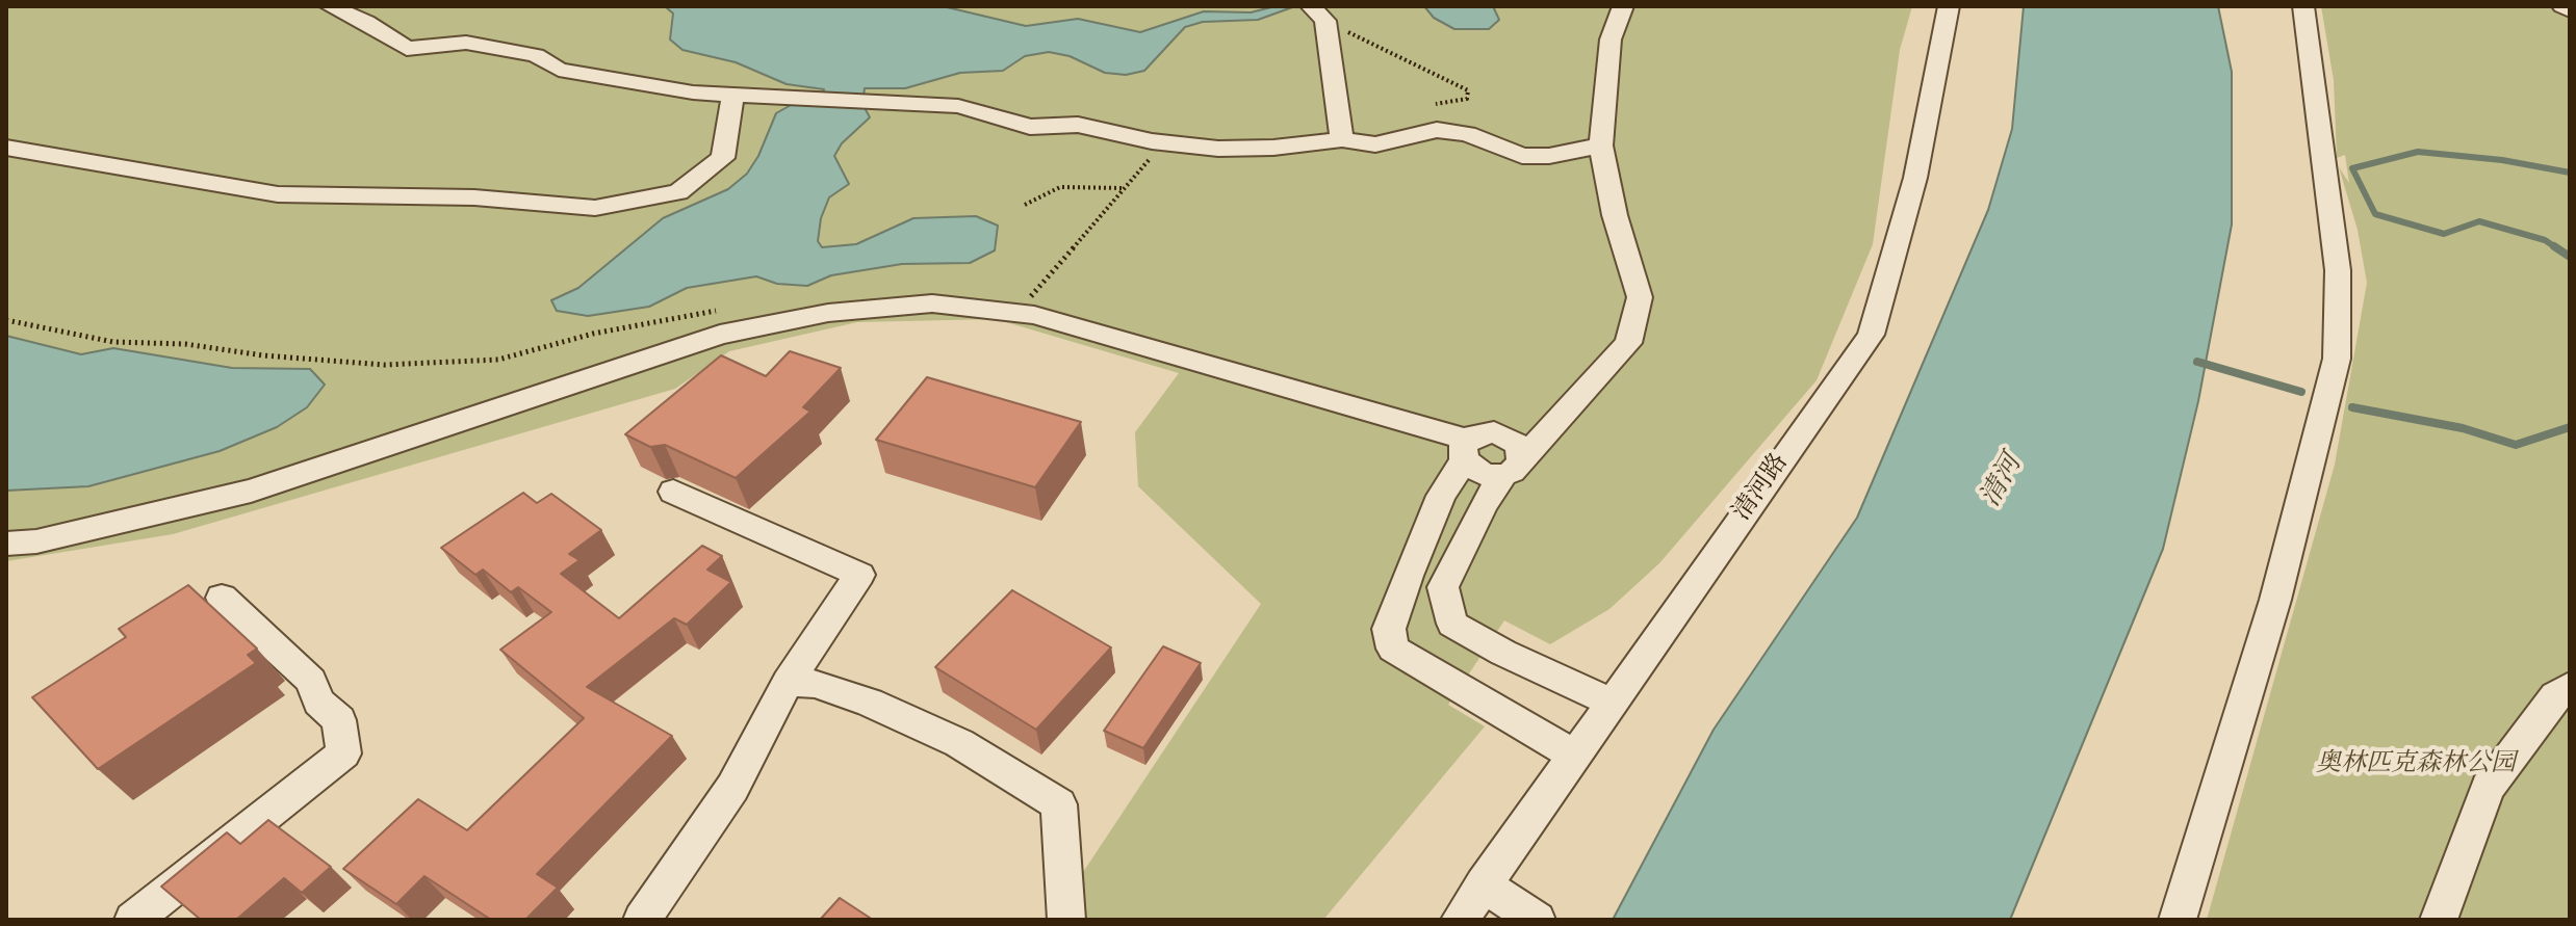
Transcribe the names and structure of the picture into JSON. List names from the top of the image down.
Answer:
{
  "streets": {
    "street": ["清河路"]
  },
  "water": ["清河"],
  "parks": ["奥林匹克森林公园"]
}
